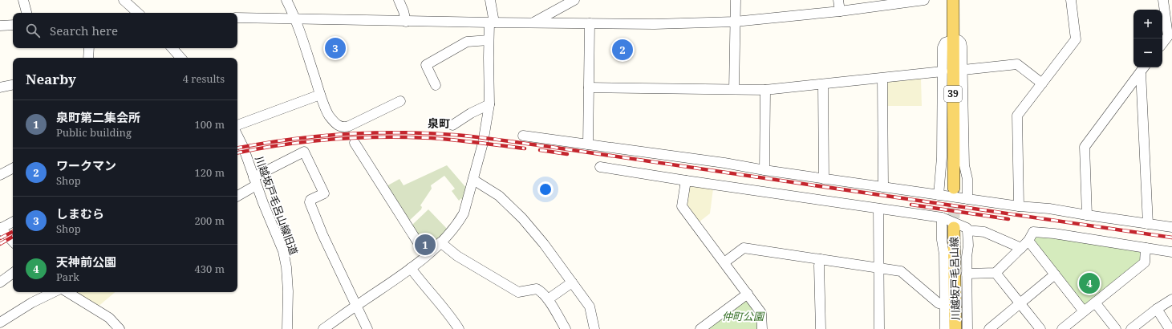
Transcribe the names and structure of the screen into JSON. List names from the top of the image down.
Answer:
{
  "streets": {
    "main road": ["39", "川越坂戸毛呂山線"],
    "street": ["川越坂戸毛呂山線旧道"]
  },
  "districts": ["泉町"],
  "parks": ["仲町公園"],
  "page": {
    "map_buttons": ["+", "−"],
    "search": "Search here",
    "pins": [
      "3",
      "2",
      "1",
      "4"
    ],
    "heading": ["Nearby", "4 results"],
    "list": [
      {
        "mark": "1",
        "name": "泉町第二集会所",
        "note": "Public building",
        "value": "100 m"
      },
      {
        "mark": "2",
        "name": "ワークマン",
        "note": "Shop",
        "value": "120 m"
      },
      {
        "mark": "3",
        "name": "しまむら",
        "note": "Shop",
        "value": "200 m"
      },
      {
        "mark": "4",
        "name": "天神前公園",
        "note": "Park",
        "value": "430 m"
      }
    ]
  }
}
